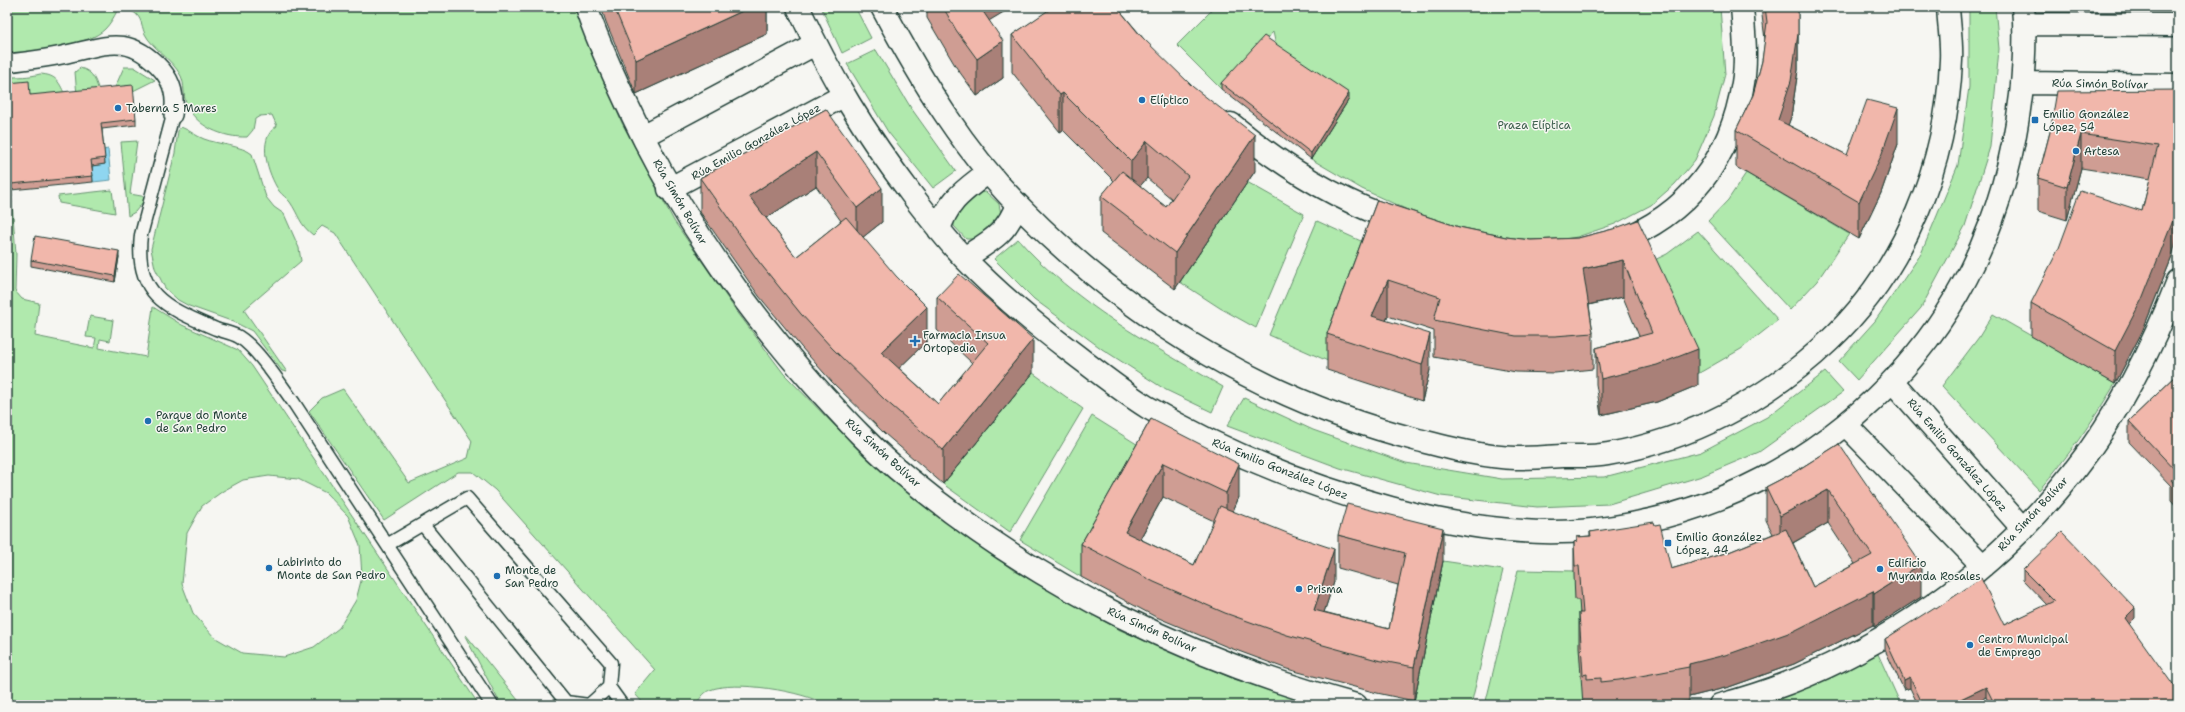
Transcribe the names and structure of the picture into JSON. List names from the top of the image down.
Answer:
{
  "streets": {
    "street": ["Rúa Simón Bolívar", "Rúa Emilio González López"]
  },
  "crossings": [
    ["Rúa Simón Bolívar", "Rúa Emilio González López"]
  ],
  "parks": ["Praza Elíptica"],
  "places": {
    "other": [
      "Elíptico",
      "Taberna 5 Mares",
      "Artesa",
      "Parque do Monte de San Pedro",
      "Labirinto do Monte de San Pedro",
      "Edificio Myranda Rosales",
      "Monte de San Pedro",
      "Prisma",
      "Centro Municipal de Emprego"
    ],
    "transit": ["Emilio González López, 54", "Emilio González López, 44"],
    "health": ["Farmacia Insua Ortopedia"]
  }
}
